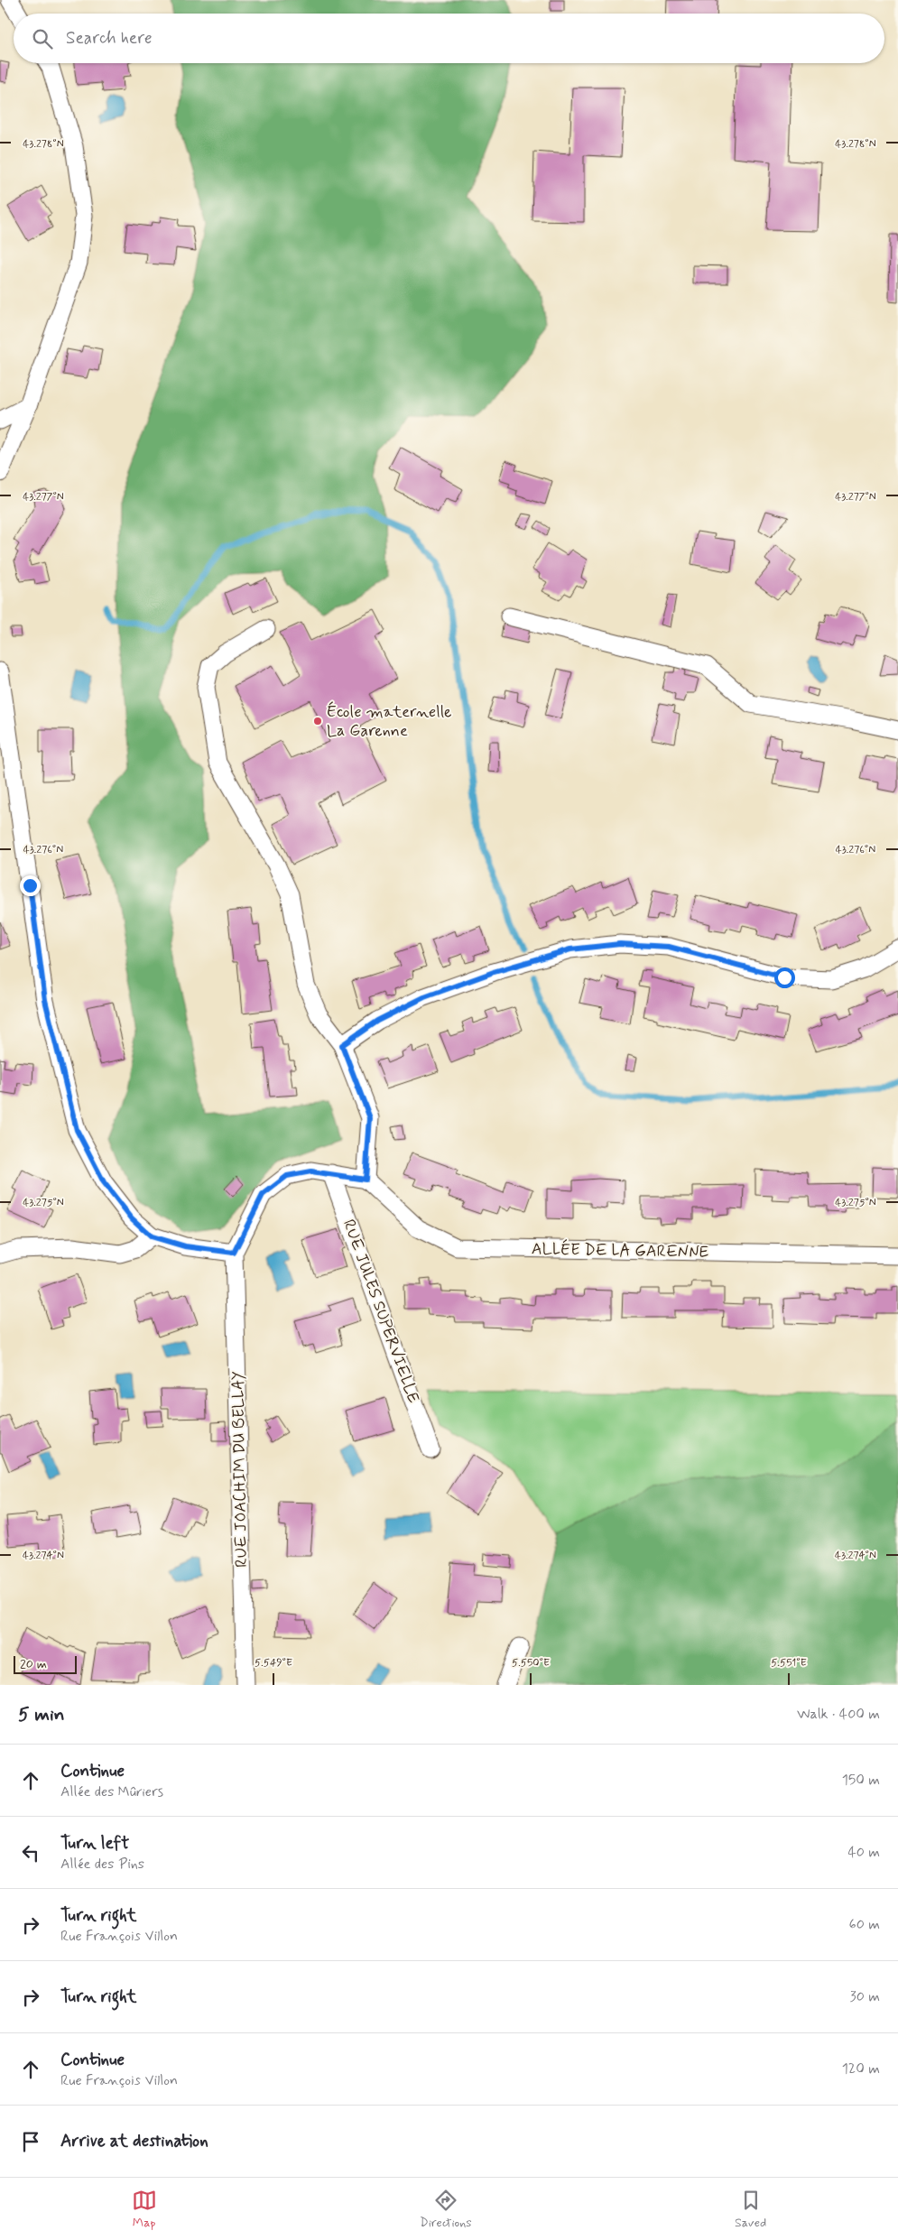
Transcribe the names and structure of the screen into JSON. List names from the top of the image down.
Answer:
{
  "streets": {
    "street": ["ALLÉE DE LA GARENNE", "RUE JULES SUPERVIELLE", "RUE JOACHIM DU BELLAY"]
  },
  "places": ["École maternelle La Garenne"],
  "scale_bar": "20 m",
  "page": {
    "search": "Search here",
    "scale": "20 m",
    "heading": ["5 min", "Walk · 400 m"],
    "list": [
      ["Continue", "Allée des Mûriers", "150 m"],
      ["Turn left", "Allée des Pins", "40 m"],
      ["Turn right", "Rue François Villon", "60 m"],
      ["Turn right", "30 m"],
      ["Continue", "Rue François Villon", "120 m"],
      "Arrive at destination"
    ],
    "nav": ["Map", "Directions", "Saved"]
  },
  "coordinates": [
    "43.278°N",
    "43.277°N",
    "43.276°N",
    "43.275°N",
    "43.274°N",
    "5.549°E",
    "5.550°E",
    "5.551°E"
  ]
}
